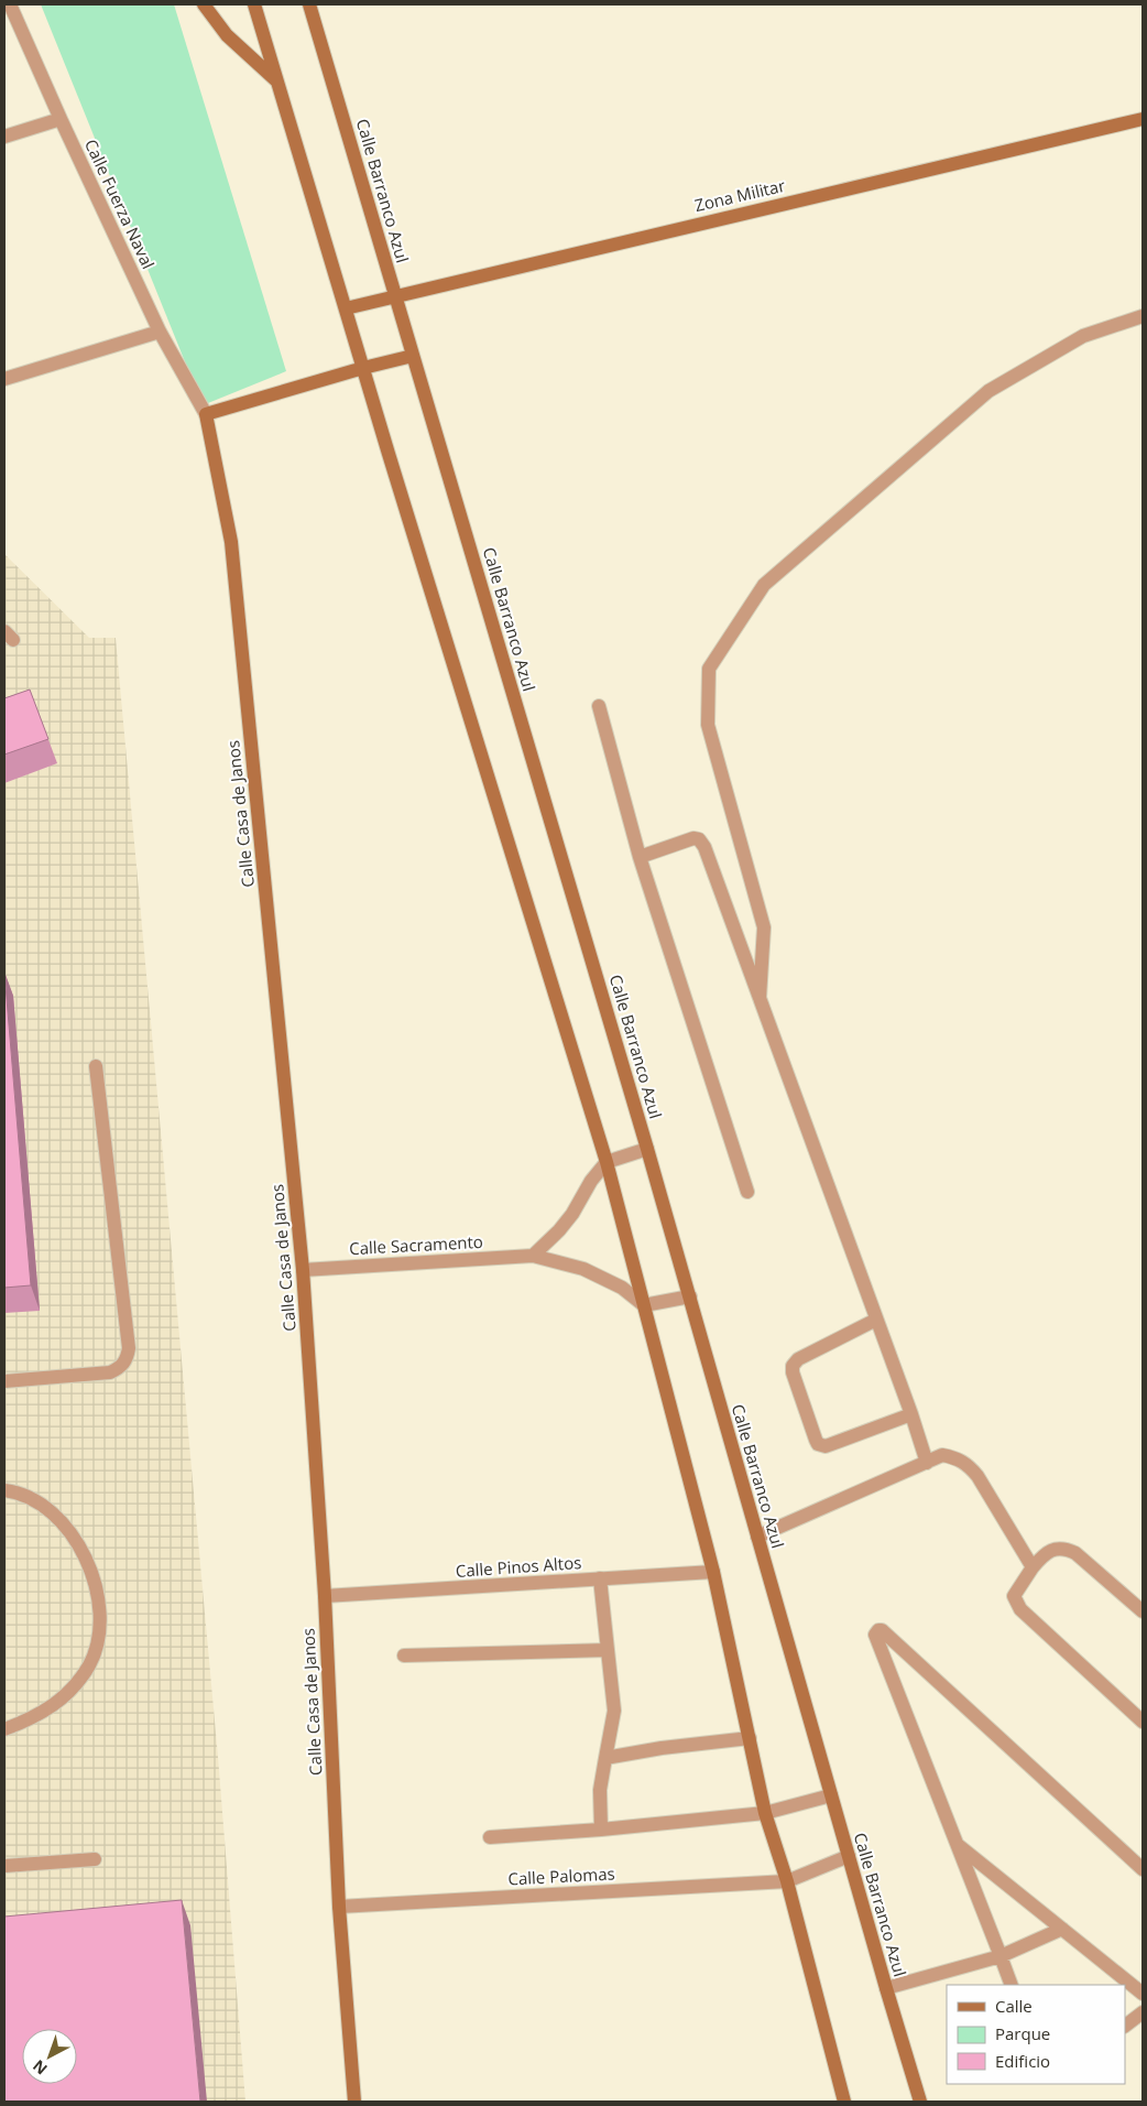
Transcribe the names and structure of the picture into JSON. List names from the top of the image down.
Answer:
{
  "streets": {
    "main road": ["Calle Barranco Azul", "Zona Militar", "Calle Casa de Janos"],
    "street": [
      "Calle Fuerza Naval",
      "Calle Sacramento",
      "Calle Pinos Altos",
      "Calle Palomas"
    ]
  },
  "crossings": [
    ["Calle Barranco Azul", "Zona Militar"],
    ["Calle Barranco Azul", "Calle Palomas"],
    ["Calle Fuerza Naval", "Calle Casa de Janos"],
    ["Calle Casa de Janos", "Calle Sacramento"],
    ["Calle Casa de Janos", "Calle Pinos Altos"],
    ["Calle Casa de Janos", "Calle Palomas"]
  ],
  "legend": ["Calle", "Parque", "Edificio"],
  "north": "bottom left"
}
